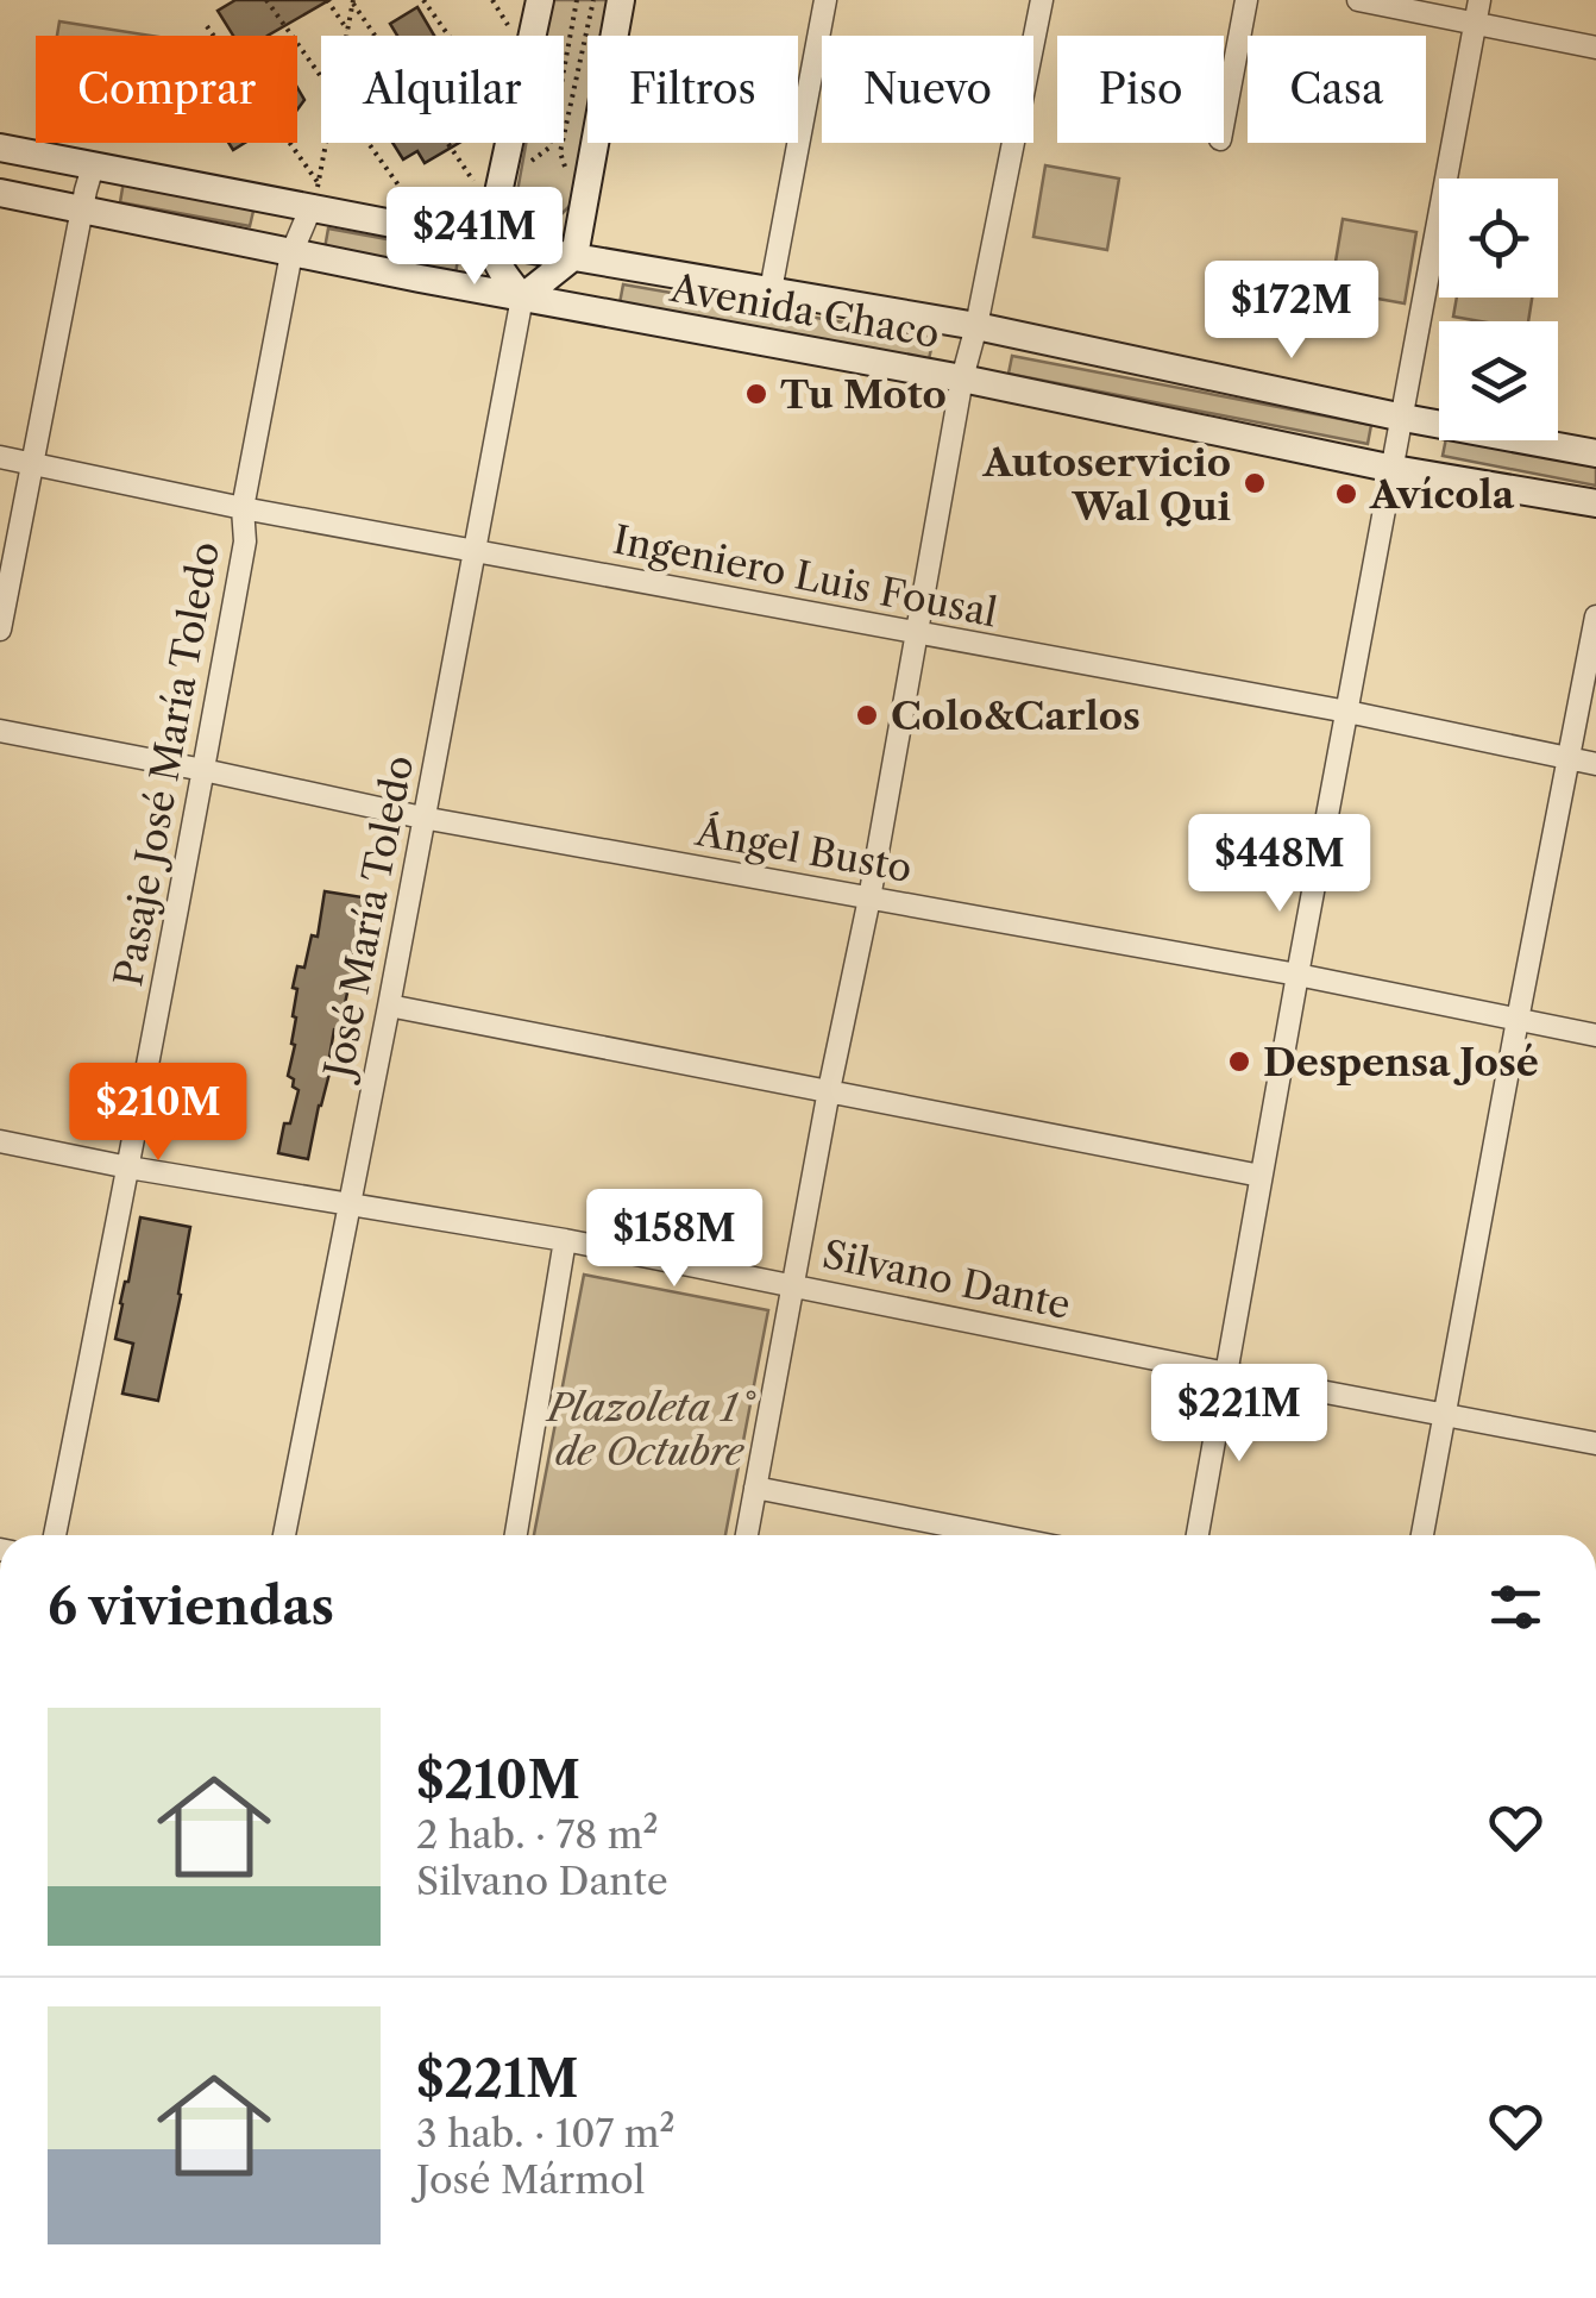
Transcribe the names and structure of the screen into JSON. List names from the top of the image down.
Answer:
{
  "streets": {
    "main road": ["Avenida Chaco"],
    "street": [
      "Ingeniero Luis Fousal",
      "Pasaje José María Toledo",
      "Ángel Busto",
      "José María Toledo",
      "Silvano Dante"
    ]
  },
  "crossings": [
    ["Avenida Chaco", "Pasaje José María Toledo"],
    ["Avenida Chaco", "José María Toledo"],
    ["Ingeniero Luis Fousal", "Pasaje José María Toledo"],
    ["Ingeniero Luis Fousal", "José María Toledo"],
    ["Pasaje José María Toledo", "Ángel Busto"],
    ["Pasaje José María Toledo", "Silvano Dante"],
    ["Ángel Busto", "José María Toledo"],
    ["José María Toledo", "Silvano Dante"]
  ],
  "parks": ["Plazoleta 1° de Octubre"],
  "places": [
    "Tu Moto",
    "Autoservicio Wal Qui",
    "Avícola",
    "Colo&Carlos",
    "Despensa José"
  ],
  "page": {
    "chip": [
      "Comprar",
      "Alquilar",
      "Filtros",
      "Nuevo",
      "Piso",
      "Casa"
    ],
    "price": [
      "$241M",
      "$172M",
      "$448M",
      "$210M",
      "$158M",
      "$221M"
    ],
    "heading": "6 viviendas",
    "list": [
      {
        "name": "$210M",
        "note": "2 hab. · 78 m² · Silvano Dante"
      },
      {
        "name": "$221M",
        "note": "3 hab. · 107 m² · José Mármol"
      }
    ]
  }
}
